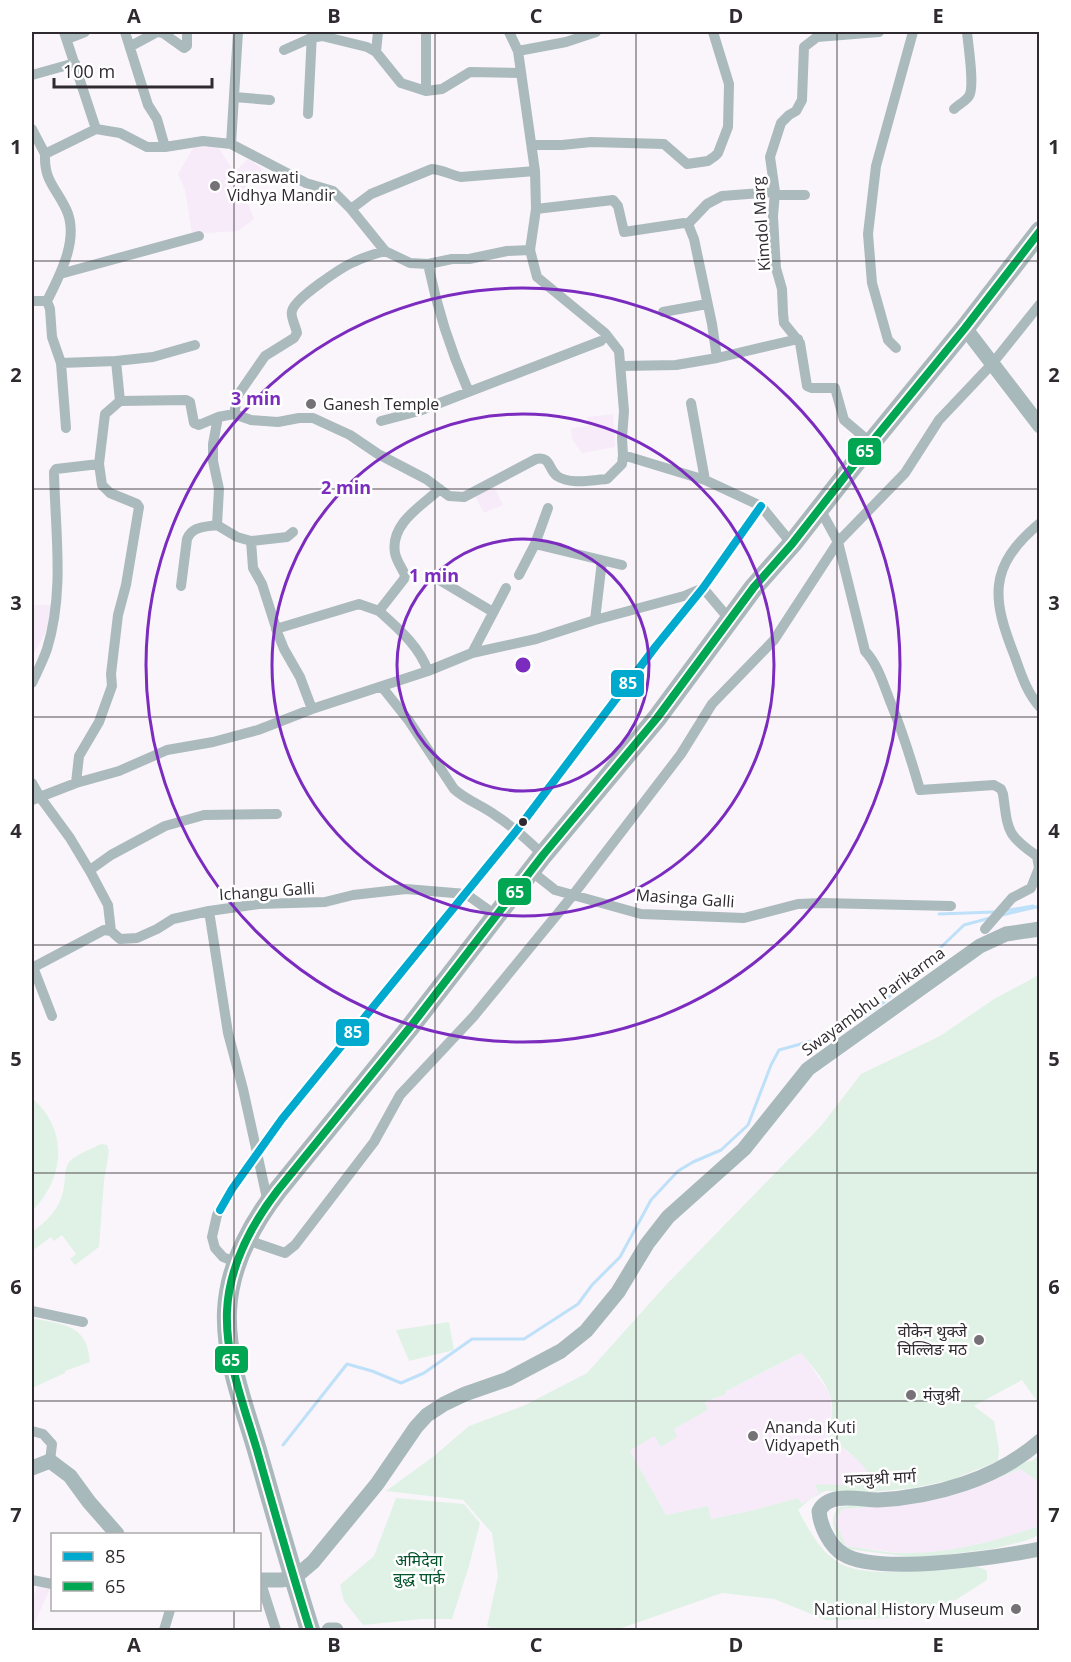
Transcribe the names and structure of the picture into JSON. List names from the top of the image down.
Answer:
{
  "streets": {
    "main road": ["Swayambhu Parikarma", "मञ्जुश्री मार्ग"],
    "street": ["Kimdol Marg", "Ichangu Galli", "Masinga Galli"]
  },
  "parks": ["अमिदेवा बुद्ध पार्क"],
  "places": [
    "Saraswati Vidhya Mandir",
    "Ganesh Temple",
    "वोकेन थुक्जे चिल्लिङ मठ",
    "मंजुश्री",
    "Ananda Kuti Vidyapeth",
    "National History Museum"
  ],
  "lines": ["transit line 65", "transit line 85"],
  "legend": ["85", "65"],
  "scale_bar": "100 m",
  "grid": {
    "columns": [
      "A",
      "B",
      "C",
      "D",
      "E"
    ],
    "rows": [
      "1",
      "2",
      "3",
      "4",
      "5",
      "6",
      "7"
    ]
  },
  "rings": ["3 min", "2 min", "1 min"]
}
